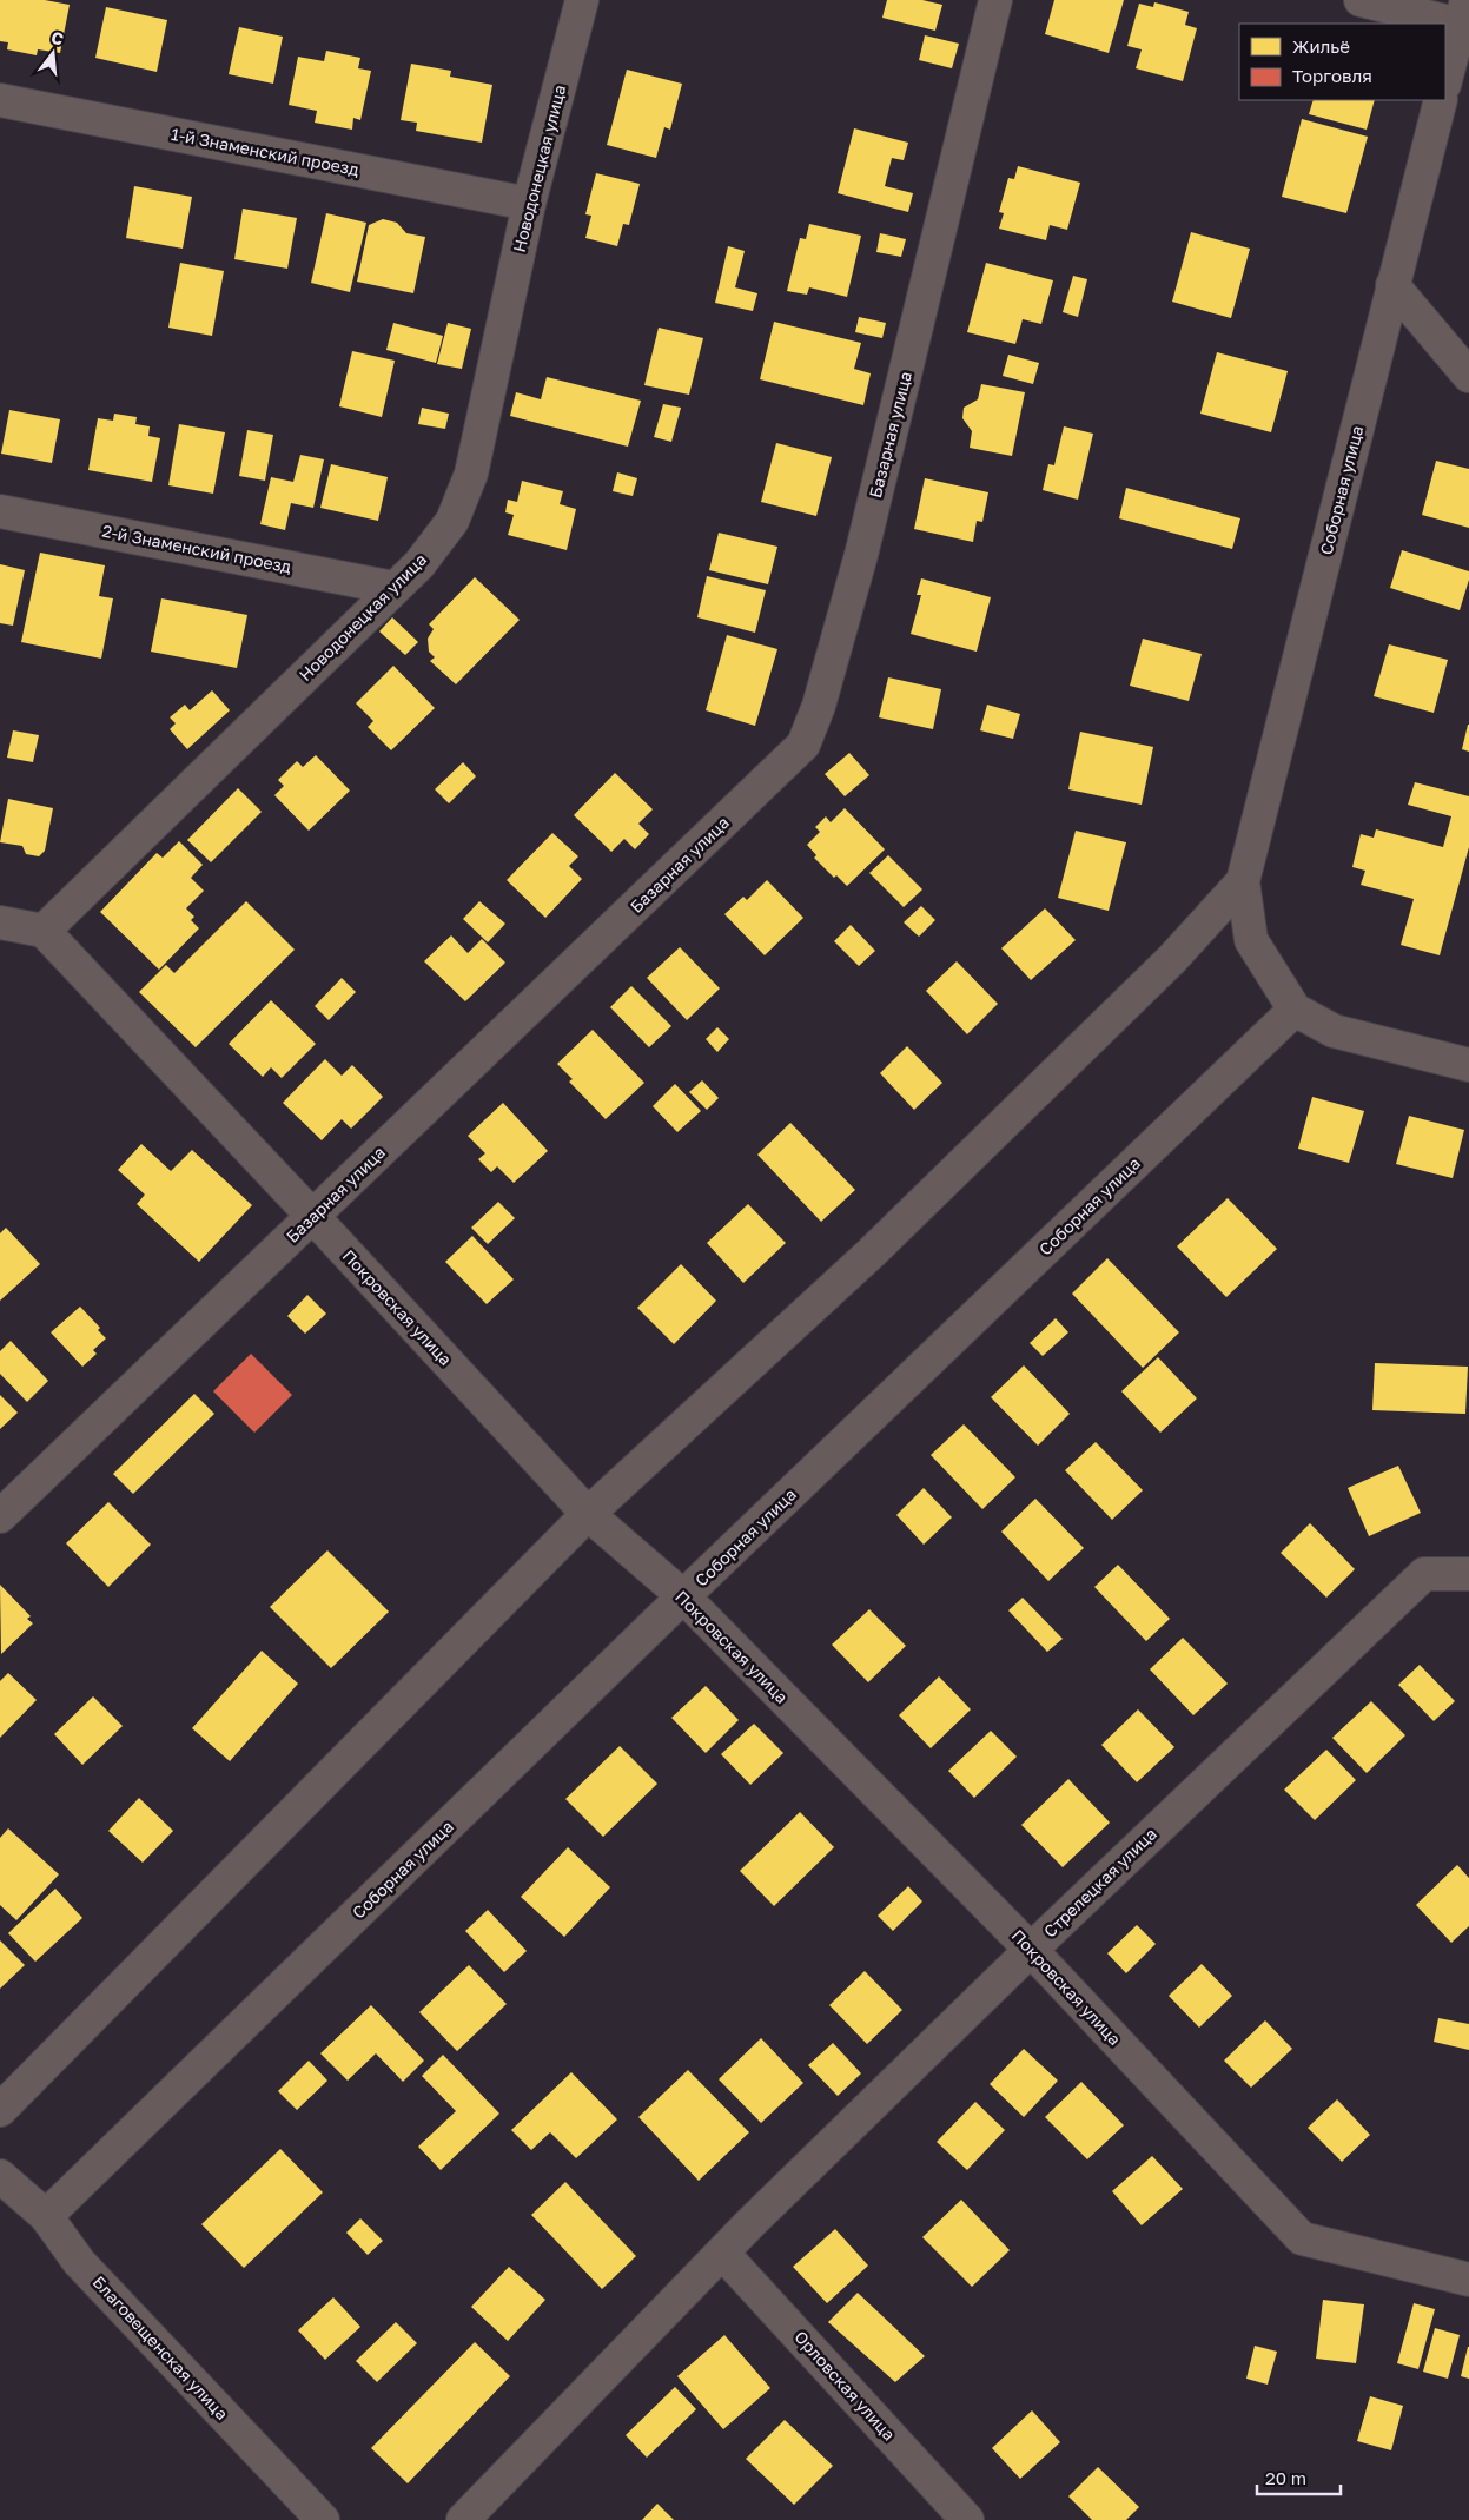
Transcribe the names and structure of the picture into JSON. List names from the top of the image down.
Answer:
{
  "streets": {
    "street": [
      "1-й Знаменский проезд",
      "Новодонецкая улица",
      "Базарная улица",
      "Соборная улица",
      "2-й Знаменский проезд",
      "Покровская улица",
      "Стрелецкая улица",
      "Благовещенская улица",
      "Орловская улица"
    ]
  },
  "crossings": [
    ["1-й Знаменский проезд", "Новодонецкая улица"],
    ["Новодонецкая улица", "2-й Знаменский проезд"],
    ["Новодонецкая улица", "Покровская улица"],
    ["Базарная улица", "Покровская улица"],
    ["Соборная улица", "Покровская улица"],
    ["Соборная улица", "Благовещенская улица"],
    ["Покровская улица", "Стрелецкая улица"],
    ["Стрелецкая улица", "Орловская улица"]
  ],
  "legend": ["Жильё", "Торговля"],
  "scale_bar": "20 m",
  "north": "top"
}
